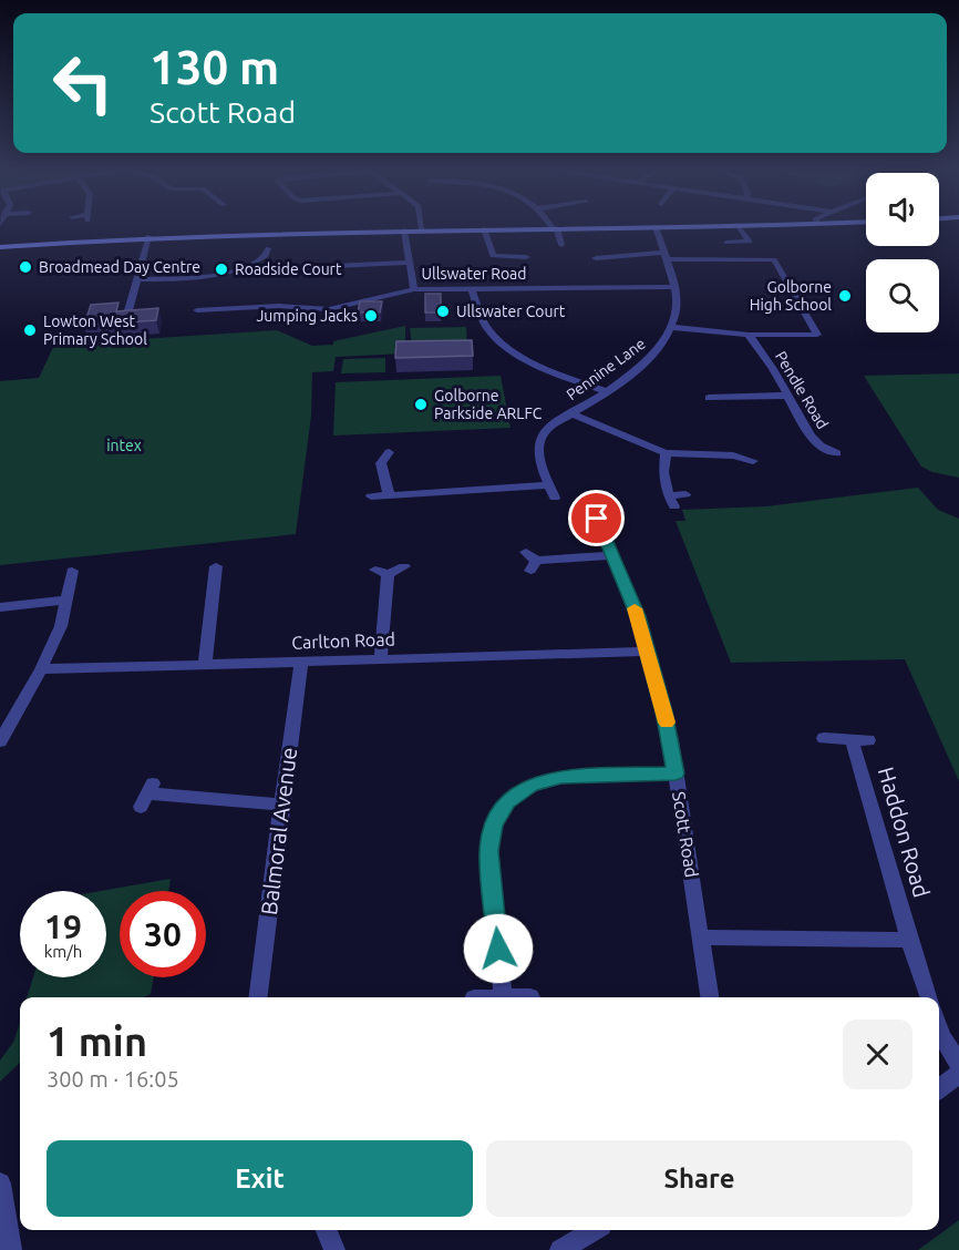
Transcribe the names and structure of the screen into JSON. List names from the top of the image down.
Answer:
{
  "streets": {
    "street": [
      "Ullswater Road",
      "Pennine Lane",
      "Pendle Road",
      "Carlton Road",
      "Balmoral Avenue",
      "Haddon Road",
      "Scott Road"
    ]
  },
  "crossings": [
    ["Ullswater Road", "Pennine Lane"],
    ["Carlton Road", "Balmoral Avenue"],
    ["Carlton Road", "Scott Road"]
  ],
  "parks": ["intex"],
  "places": [
    "Broadmead Day Centre",
    "Roadside Court",
    "Golborne High School",
    "Ullswater Court",
    "Jumping Jacks",
    "Lowton West Primary School",
    "Golborne Parkside ARLFC"
  ],
  "page": {
    "turn": ["130 m", "Scott Road"],
    "speed": "19 km/h",
    "limit": "30",
    "heading": ["1 min", "300 m · 16:05"],
    "buttons": ["Exit", "Share"]
  }
}
